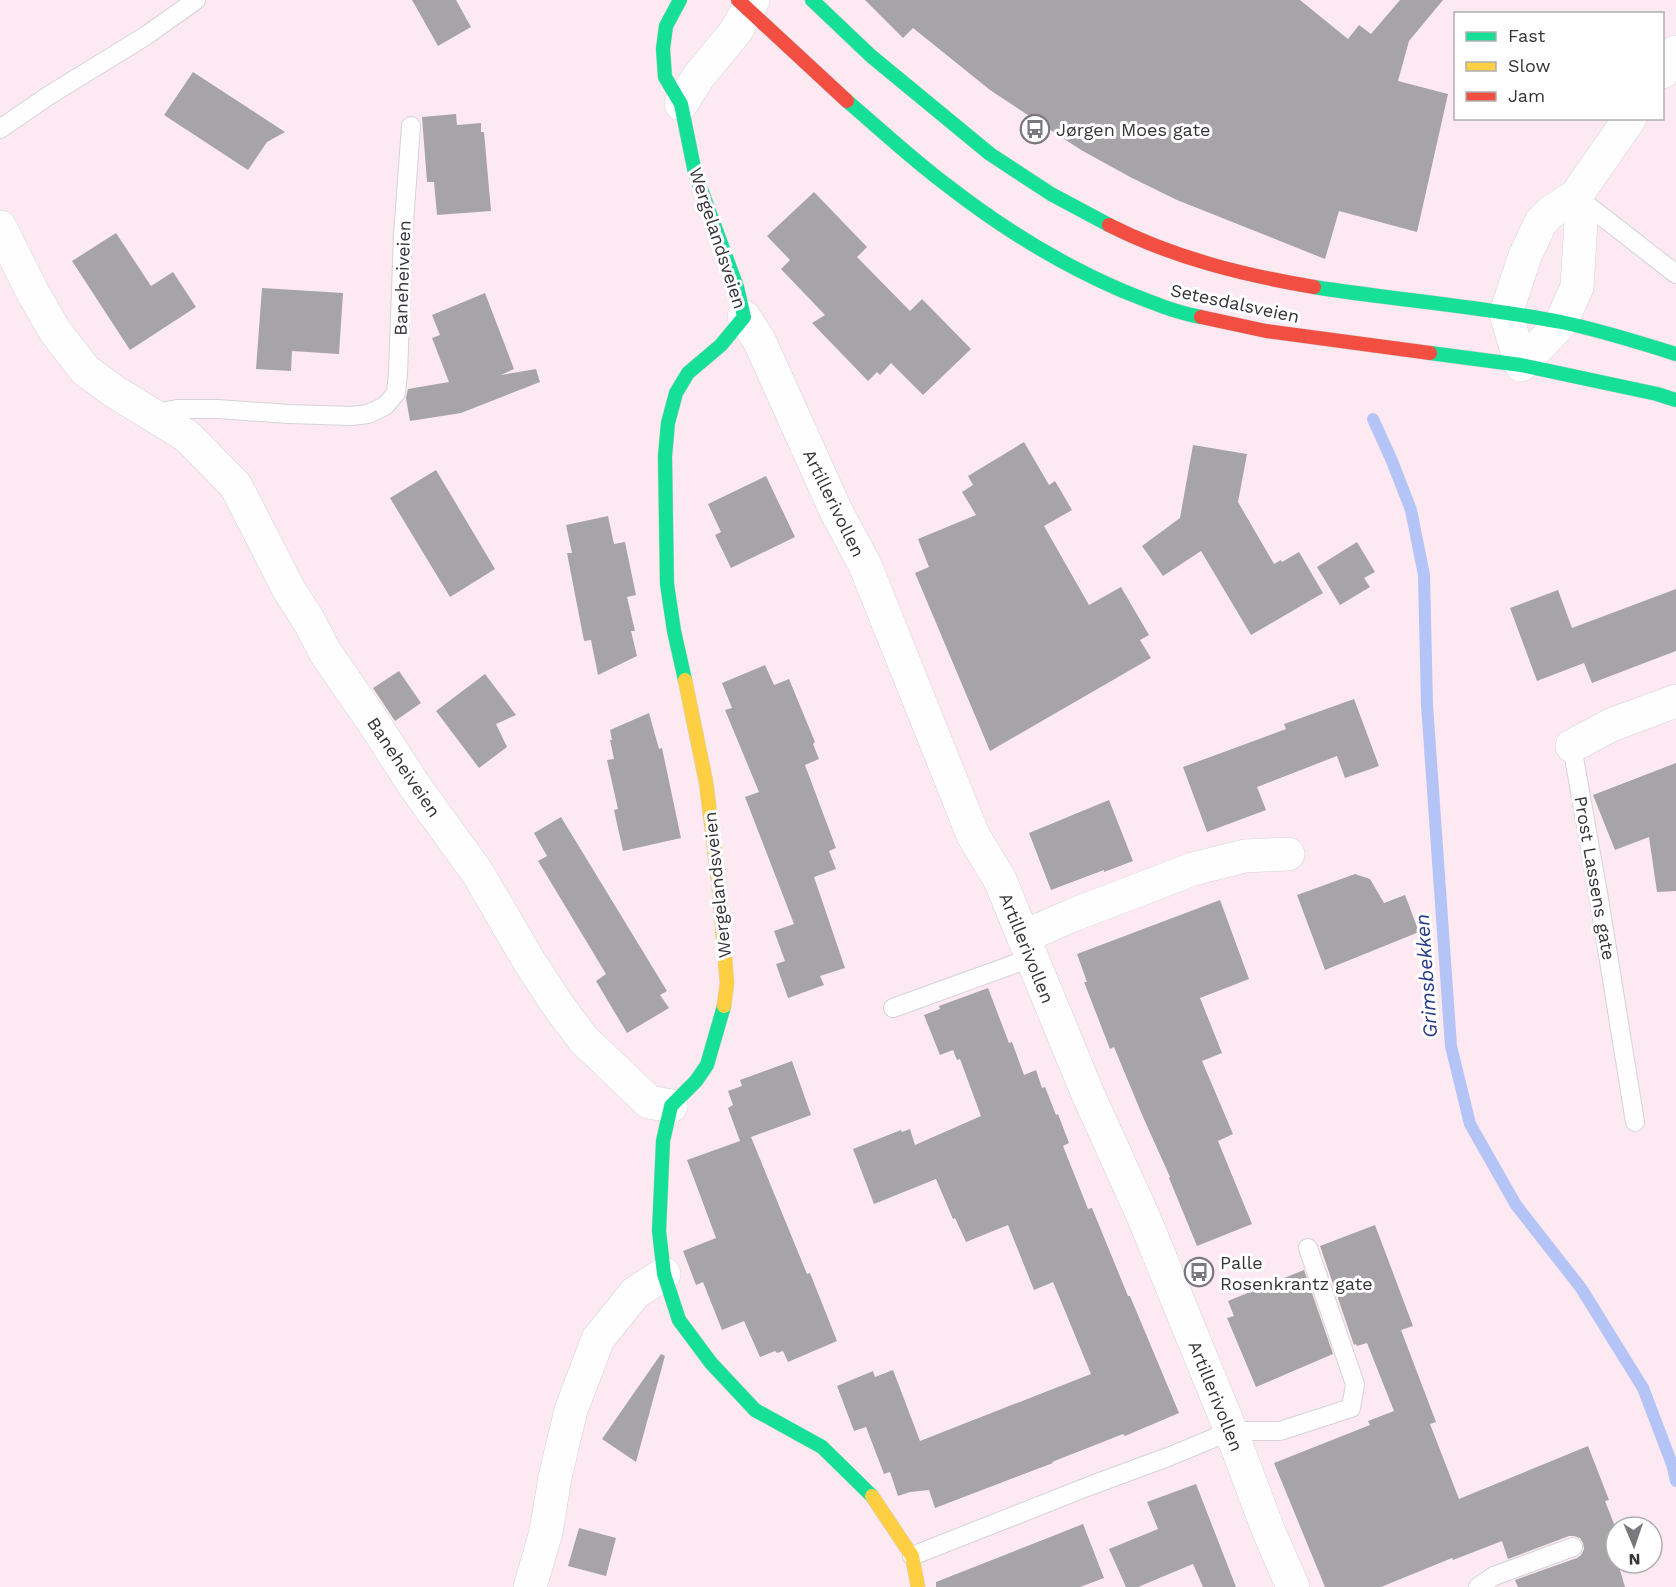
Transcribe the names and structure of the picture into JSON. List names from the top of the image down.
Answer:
{
  "streets": {
    "main road": ["Wergelandsveien", "Setesdalsveien"],
    "street": ["Baneheiveien", "Artillerivollen", "Prost Lassens gate"]
  },
  "crossings": [
    ["Wergelandsveien", "Baneheiveien"],
    ["Wergelandsveien", "Artillerivollen"]
  ],
  "water": ["Grimsbekken"],
  "places": {
    "bus stop": ["Jørgen Moes gate", "Palle Rosenkrantz gate"]
  },
  "legend": ["Fast", "Slow", "Jam"],
  "north": "bottom"
}
